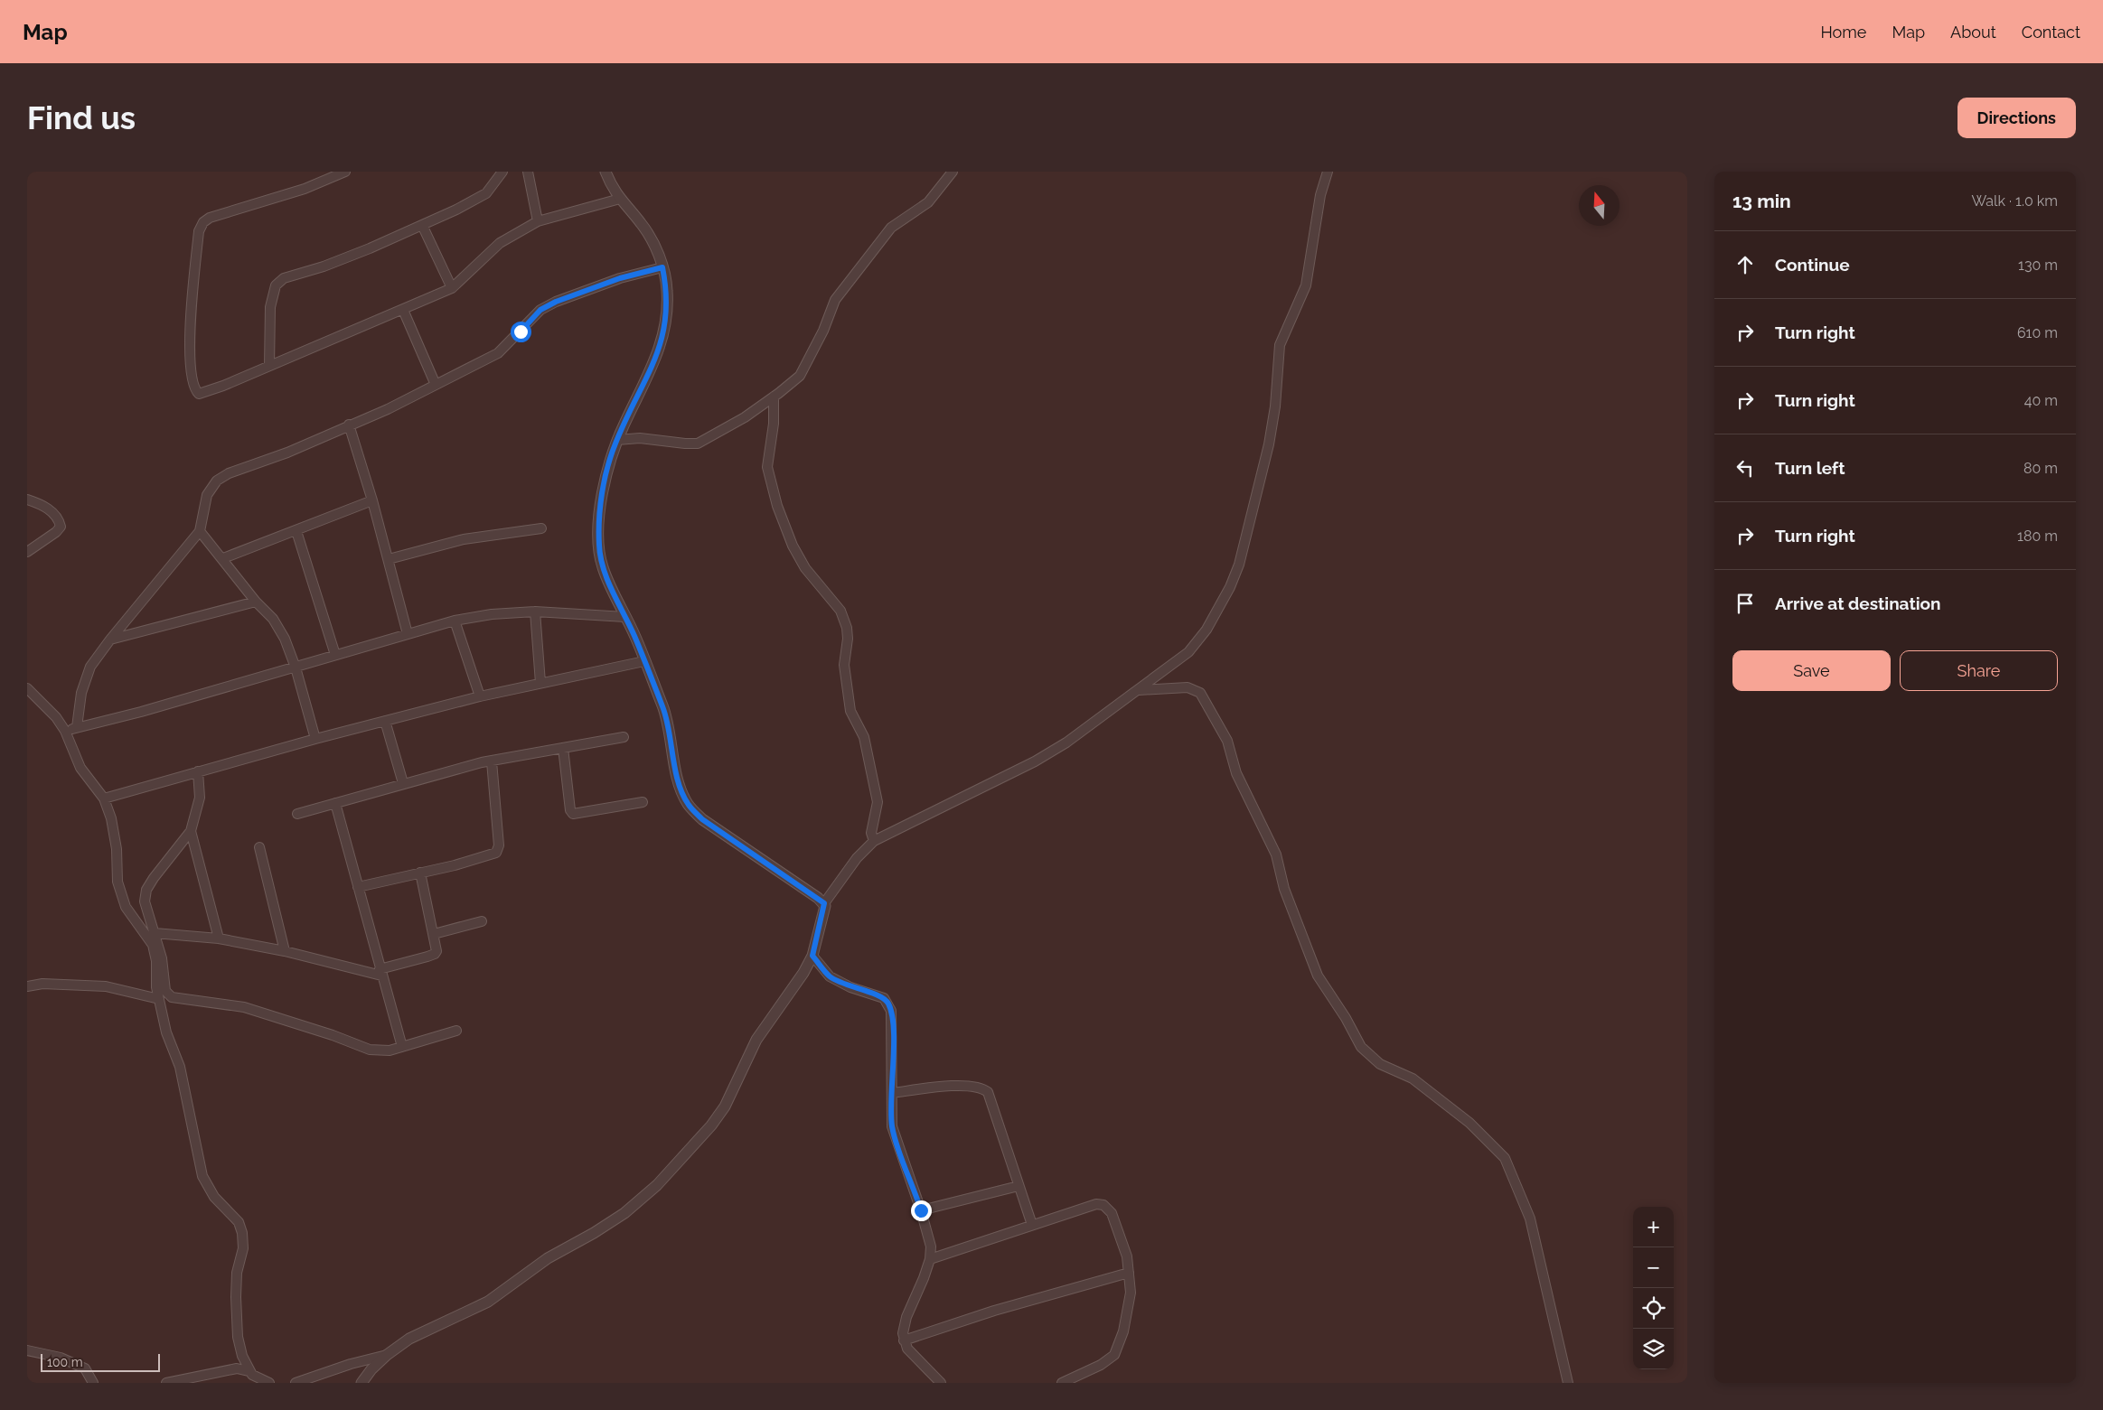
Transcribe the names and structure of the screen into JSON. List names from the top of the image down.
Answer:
{
  "scale_bar": "100 m",
  "north": "top",
  "page": {
    "header": "Map",
    "nav": [
      "Home",
      "Map",
      "About",
      "Contact"
    ],
    "buttons": [
      "Directions",
      ["Save", "Share"]
    ],
    "title": "Find us",
    "heading": ["13 min", "Walk · 1.0 km"],
    "list": [
      ["Continue", "130 m"],
      ["Turn right", "610 m"],
      ["Turn right", "40 m"],
      ["Turn left", "80 m"],
      ["Turn right", "180 m"],
      "Arrive at destination"
    ],
    "map_buttons": ["+", "−"],
    "scale": "100 m"
  }
}
